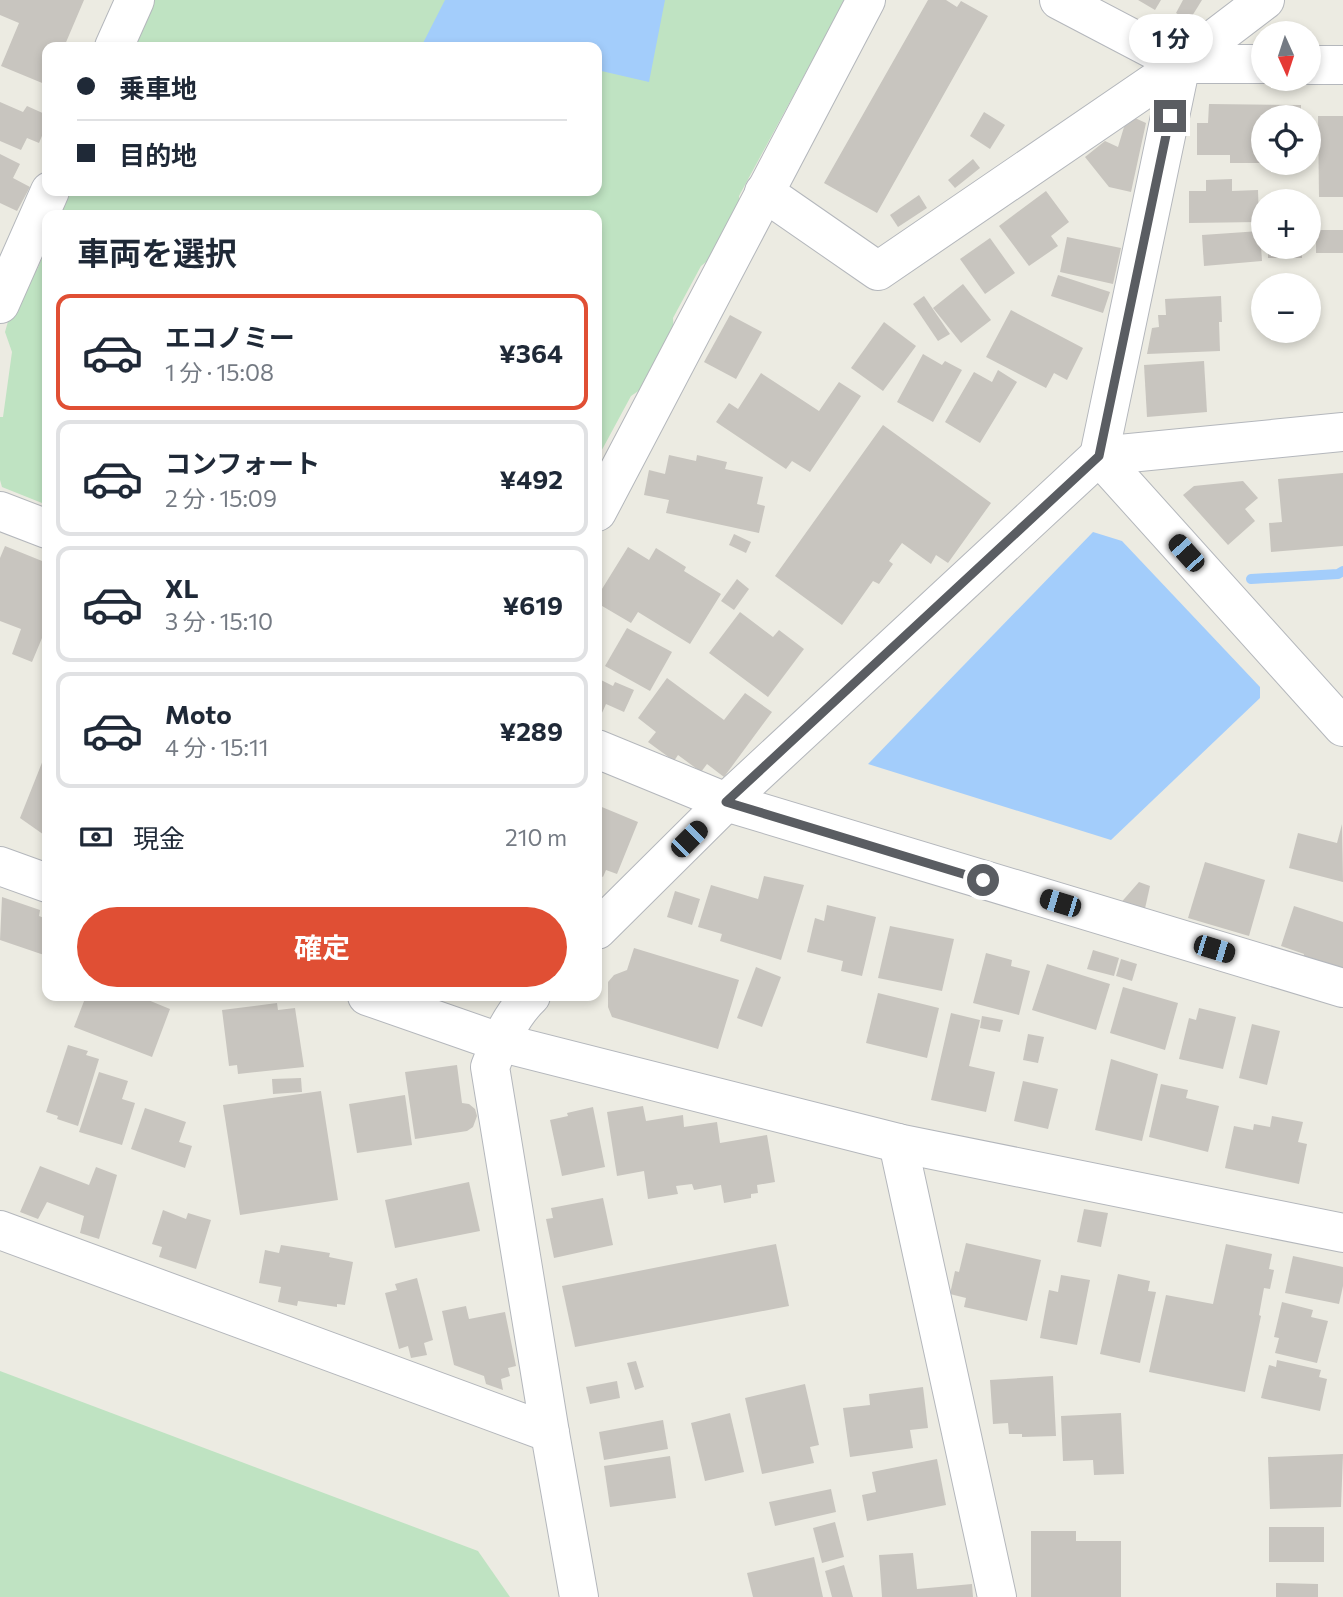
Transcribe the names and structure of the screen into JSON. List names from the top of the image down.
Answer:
{
  "north": "bottom",
  "page": {
    "bubble": "1 分",
    "map_buttons": ["+", "−"],
    "banner": ["乗車地", "目的地"],
    "heading": "車両を選択",
    "list": [
      {
        "name": "エコノミー",
        "note": "1 分 · 15:08",
        "value": "¥364"
      },
      {
        "name": "コンフォート",
        "note": "2 分 · 15:09",
        "value": "¥492"
      },
      {
        "name": "XL",
        "note": "3 分 · 15:10",
        "value": "¥619"
      },
      {
        "name": "Moto",
        "note": "4 分 · 15:11",
        "value": "¥289"
      }
    ],
    "pay": ["現金", "210 m"],
    "buttons": "確定"
  }
}
